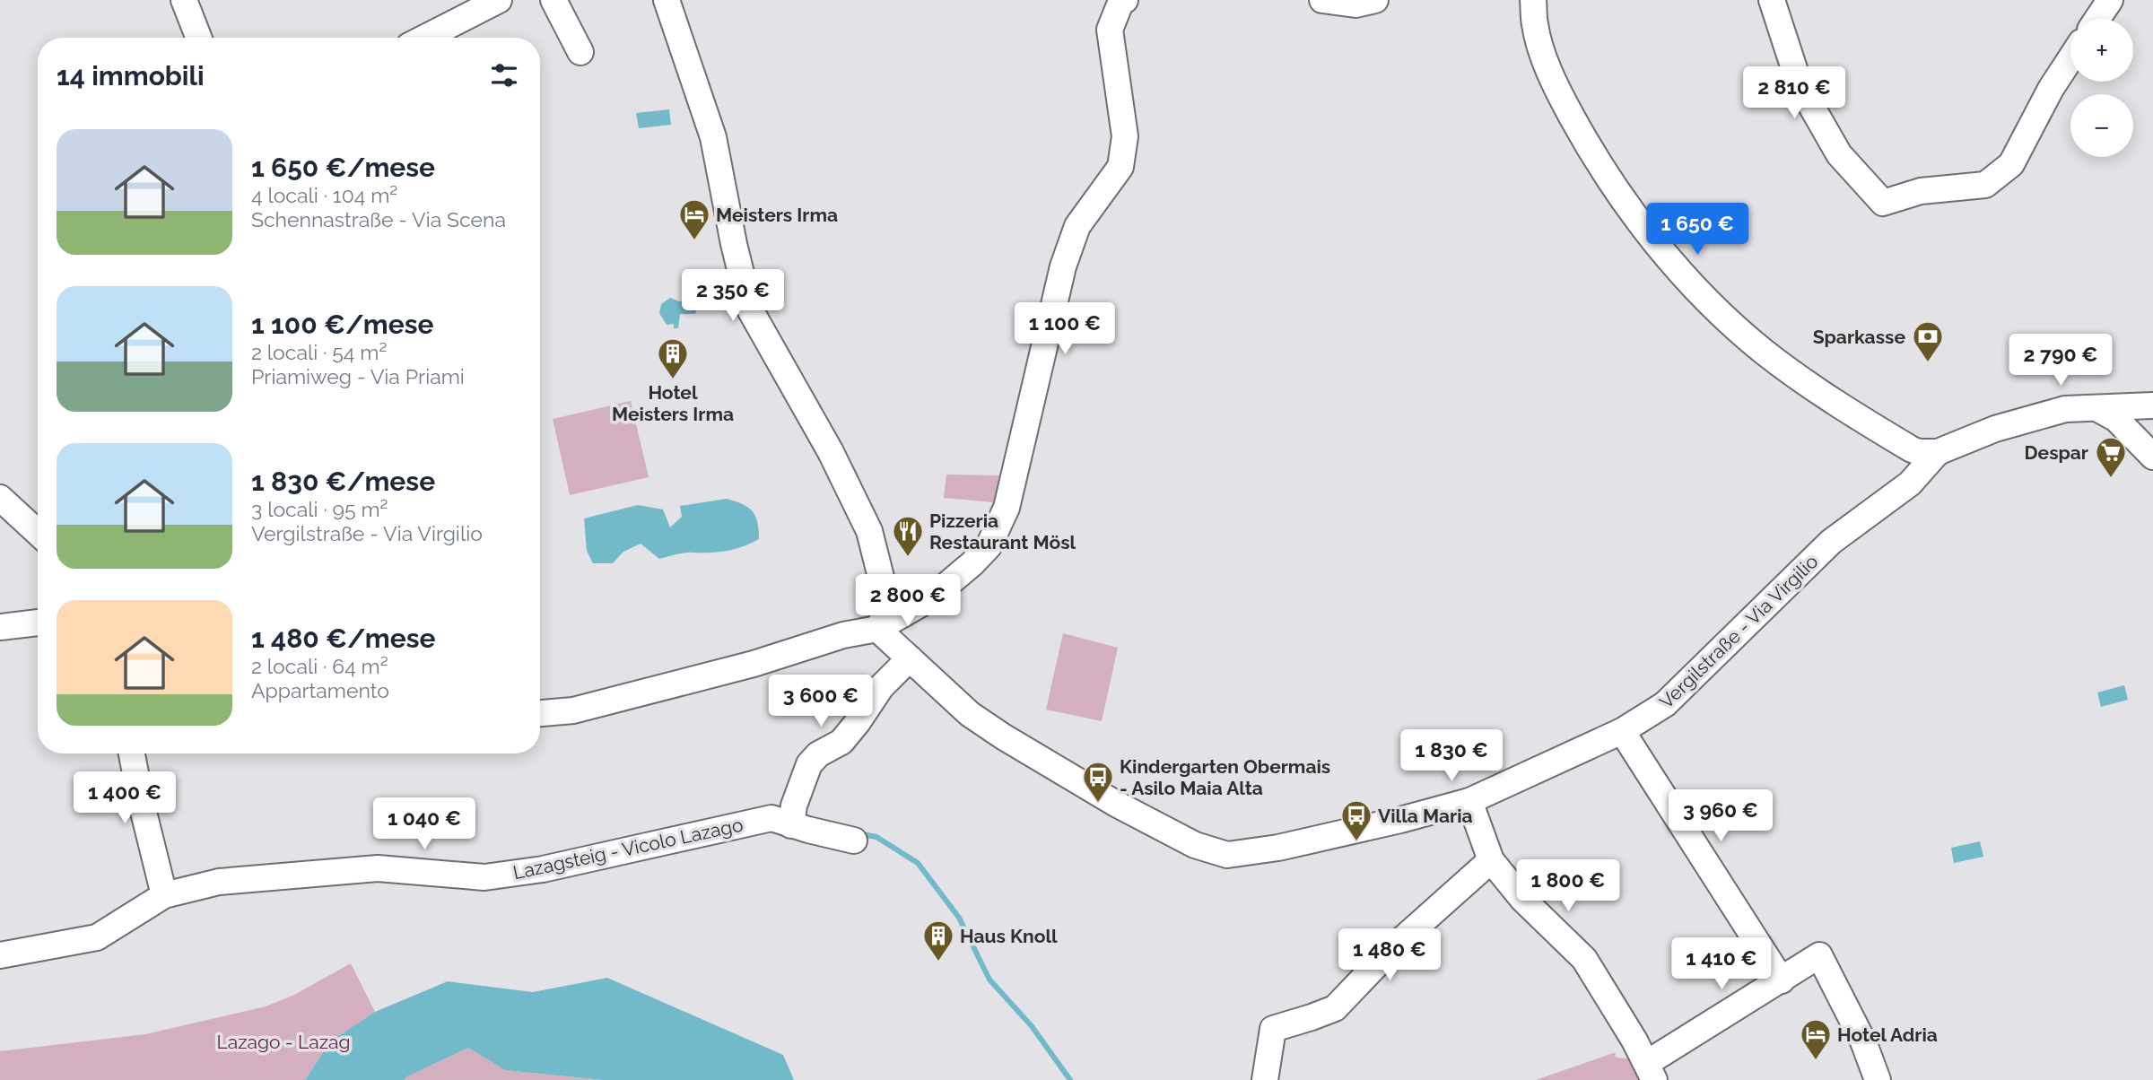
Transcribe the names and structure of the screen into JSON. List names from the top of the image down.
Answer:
{
  "streets": {
    "street": ["Vergilstraße - Via Virgilio", "Lazagsteig - Vicolo Lazago"]
  },
  "parks": ["Lazago - Lazag"],
  "places": {
    "hotel": ["Meisters Irma", "Hotel Adria"],
    "bank": ["Sparkasse"],
    "building": ["Hotel Meisters Irma", "Haus Knoll"],
    "supermarket": ["Despar"],
    "restaurant": ["Pizzeria Restaurant Mösl"],
    "bus stop": ["Kindergarten Obermais - Asilo Maia Alta", "Villa Maria"]
  },
  "page": {
    "map_buttons": ["+", "−"],
    "heading": "14 immobili",
    "price": [
      "2 810 €",
      "1 650 €",
      "2 350 €",
      "1 100 €",
      "2 790 €",
      "2 800 €",
      "3 600 €",
      "1 830 €",
      "1 400 €",
      "3 960 €",
      "1 040 €",
      "1 800 €",
      "1 480 €",
      "1 410 €"
    ],
    "list": [
      {
        "name": "1 650 €/mese",
        "note": "4 locali · 104 m² · Schennastraße - Via Scena"
      },
      {
        "name": "1 100 €/mese",
        "note": "2 locali · 54 m² · Priamiweg - Via Priami"
      },
      {
        "name": "1 830 €/mese",
        "note": "3 locali · 95 m² · Vergilstraße - Via Virgilio"
      },
      {
        "name": "1 480 €/mese",
        "note": "2 locali · 64 m² · Appartamento"
      }
    ]
  }
}
